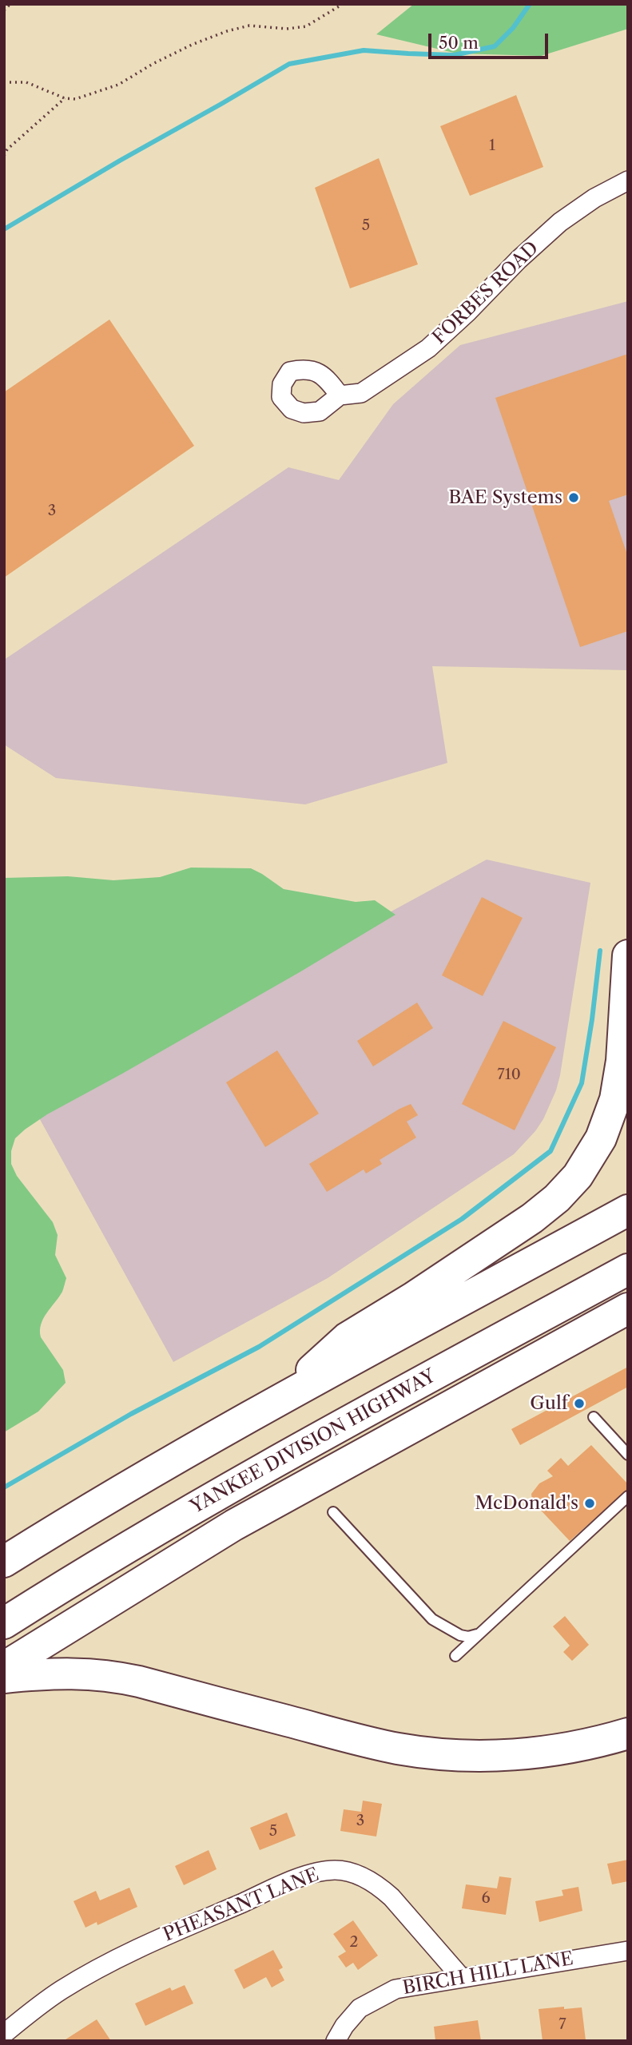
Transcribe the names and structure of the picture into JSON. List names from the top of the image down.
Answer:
{
  "streets": {
    "highway": ["YANKEE DIVISION HIGHWAY"],
    "street": ["FORBES ROAD", "PHEASANT LANE", "BIRCH HILL LANE"]
  },
  "crossings": [
    ["PHEASANT LANE", "BIRCH HILL LANE"]
  ],
  "places": ["BAE Systems", "Gulf", "McDonald's"],
  "house_numbers": [
    "1",
    "5",
    "3",
    "710",
    "3",
    "5",
    "6",
    "2",
    "7"
  ],
  "scale_bar": "50 m"
}
